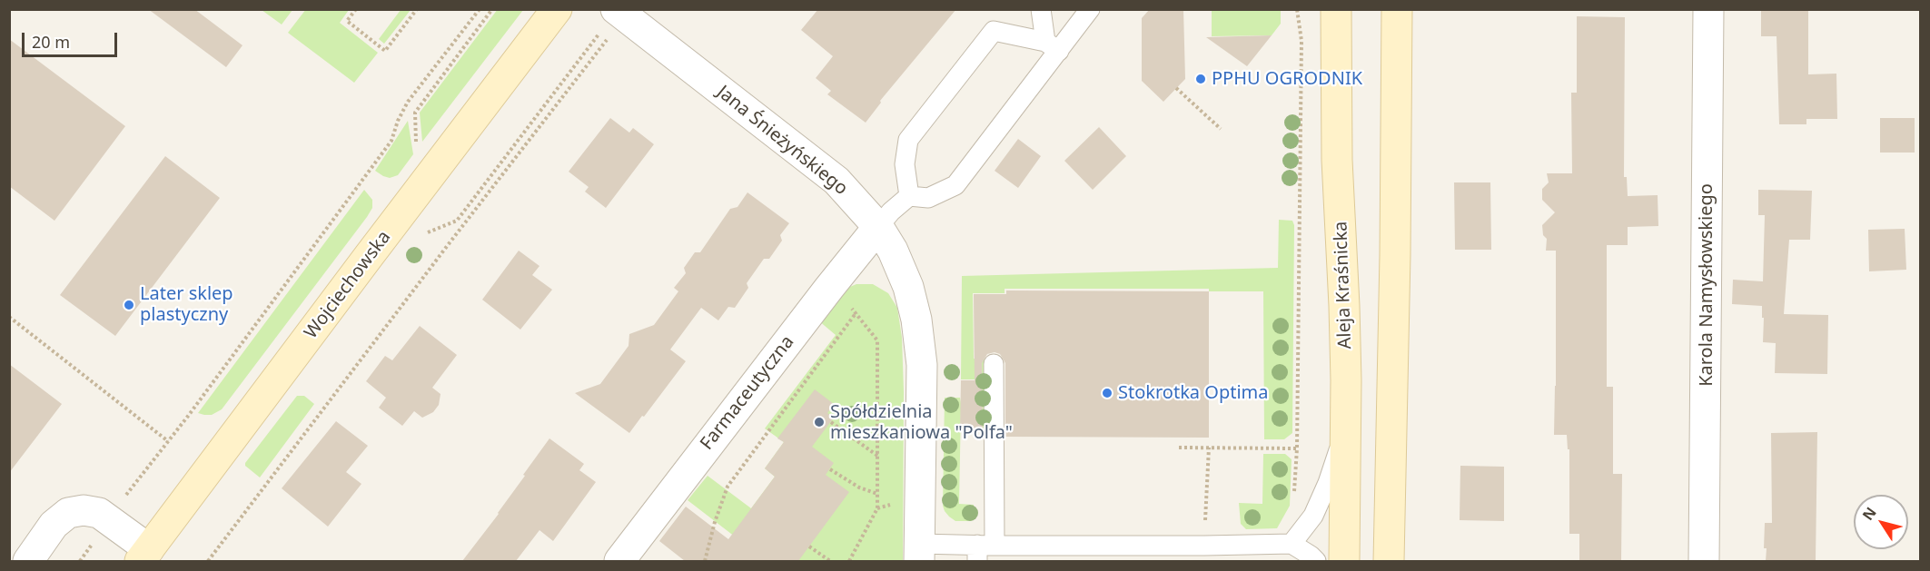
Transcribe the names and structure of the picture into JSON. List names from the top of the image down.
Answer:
{
  "streets": {
    "main road": ["Wojciechowska", "Aleja Kraśnicka"],
    "street": ["Jana Śnieżyńskiego", "Karola Namysłowskiego", "Farmaceutyczna"]
  },
  "crossings": [
    ["Jana Śnieżyńskiego", "Farmaceutyczna"]
  ],
  "places": [
    "PPHU OGRODNIK",
    "Later sklep plastyczny",
    "Stokrotka Optima",
    "Spółdzielnia mieszkaniowa \"Polfa\""
  ],
  "scale_bar": "20 m",
  "north": "top left"
}
